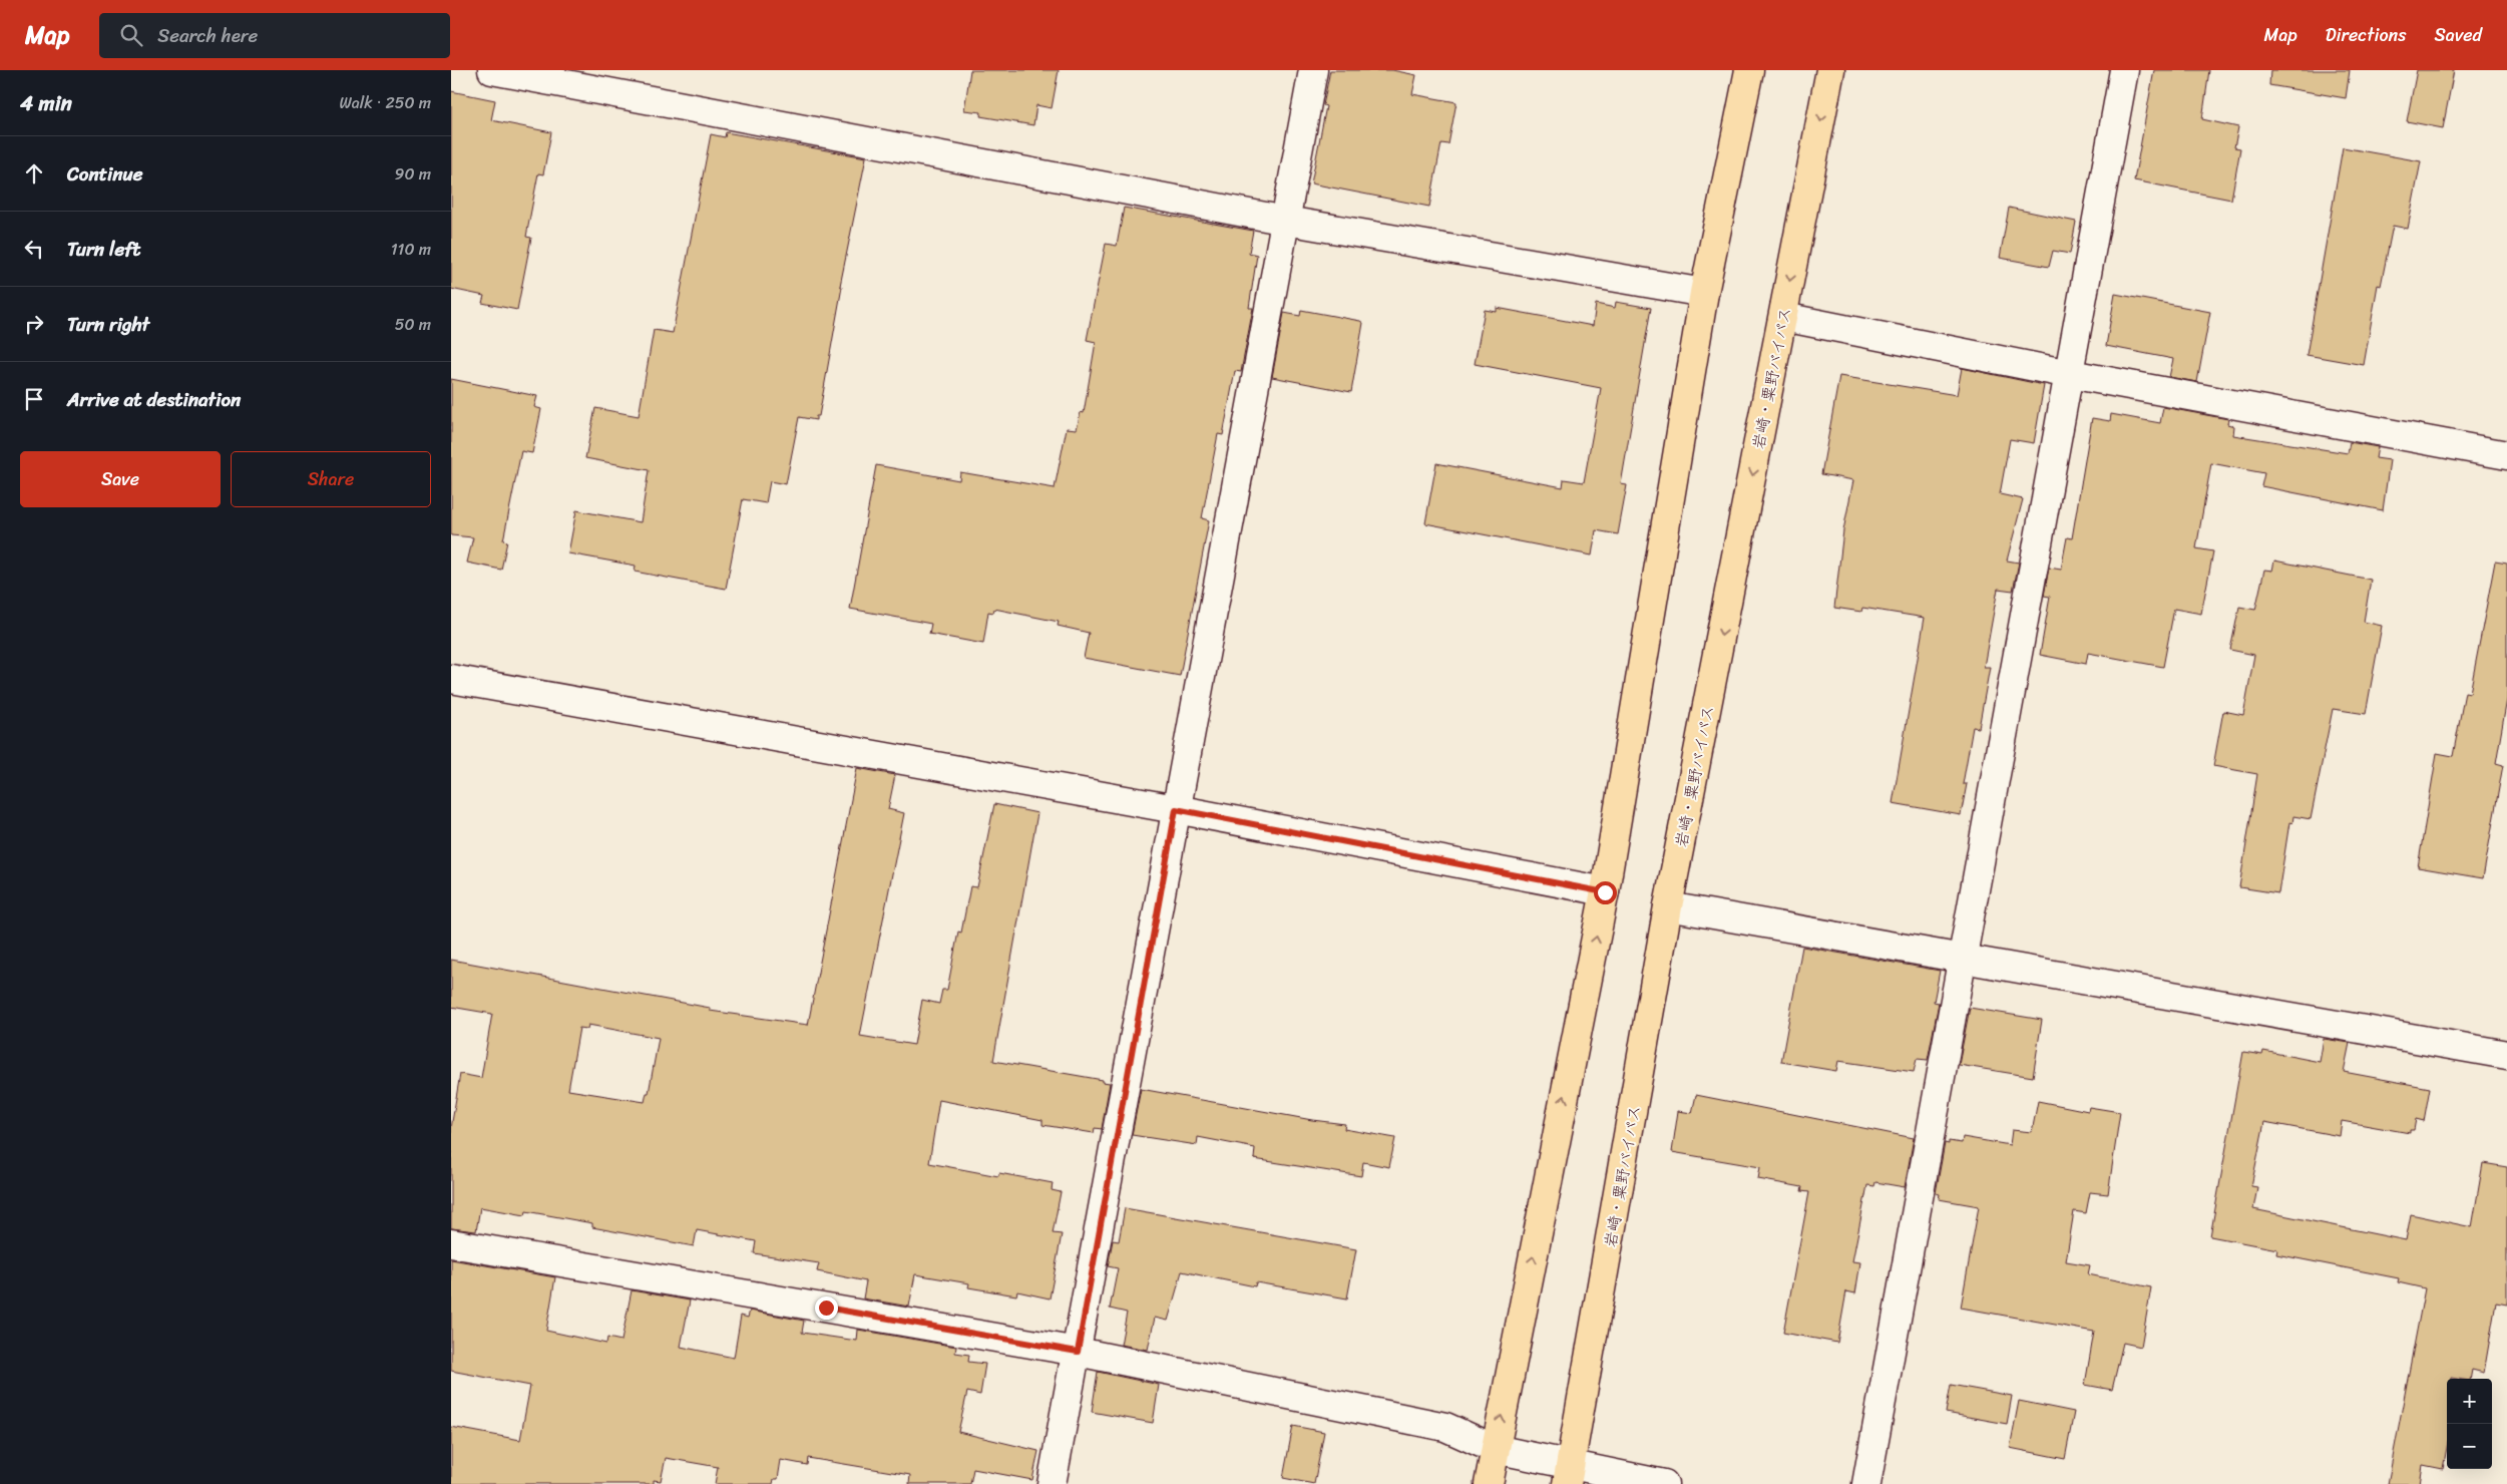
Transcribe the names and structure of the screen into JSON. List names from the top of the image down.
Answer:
{
  "streets": {
    "highway": ["岩崎・粟野バイパス"]
  },
  "page": {
    "header": "Map",
    "search": "Search here",
    "nav": ["Map", "Directions", "Saved"],
    "heading": ["4 min", "Walk · 250 m"],
    "list": [
      ["Continue", "90 m"],
      ["Turn left", "110 m"],
      ["Turn right", "50 m"],
      "Arrive at destination"
    ],
    "buttons": ["Save", "Share"],
    "map_buttons": ["+", "−"]
  }
}
